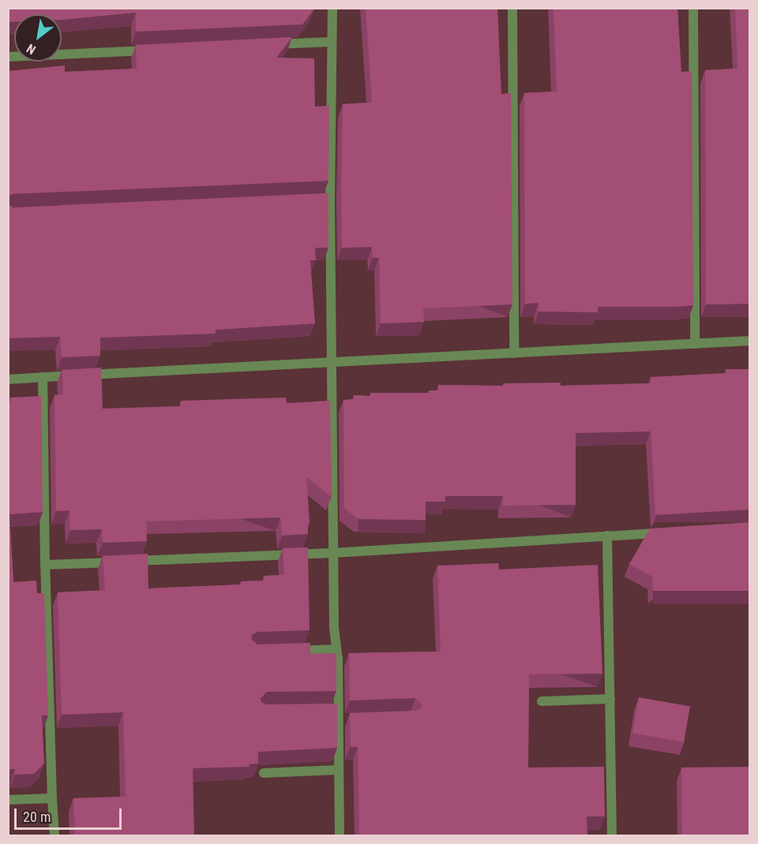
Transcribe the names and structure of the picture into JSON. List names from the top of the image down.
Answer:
{
  "scale_bar": "20 m",
  "north": "bottom left"
}
